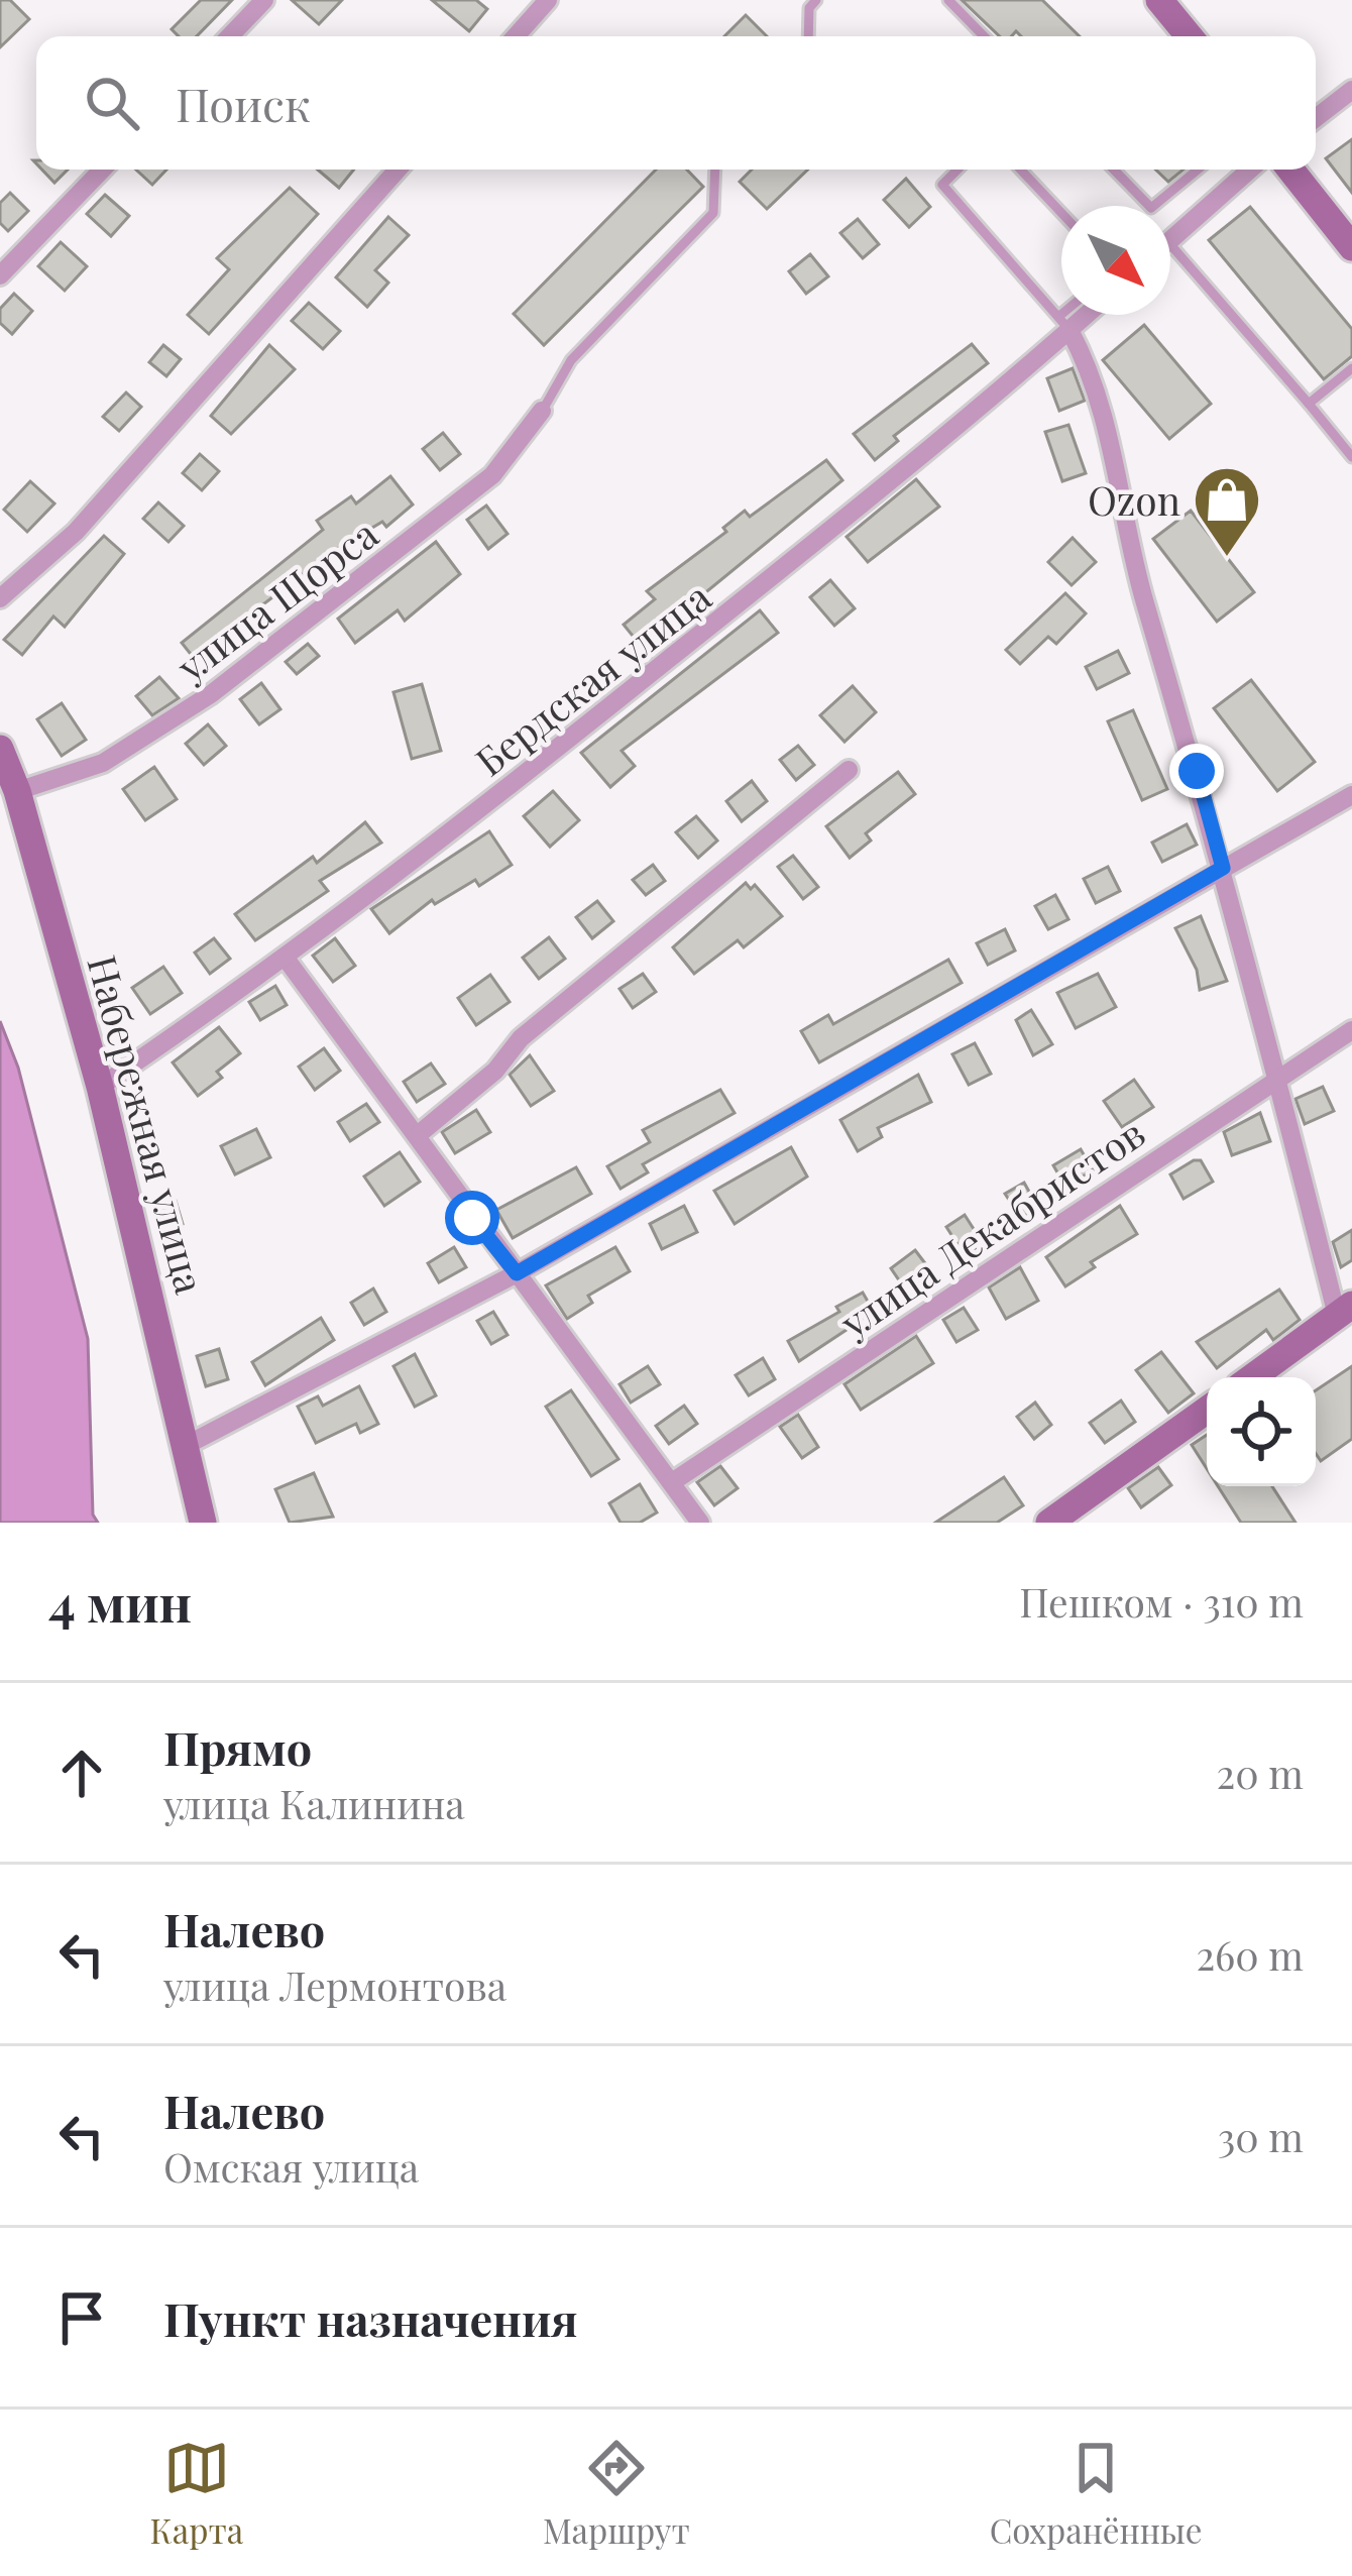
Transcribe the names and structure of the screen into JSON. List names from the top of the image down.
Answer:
{
  "streets": {
    "street": [
      "улица Щорса",
      "Бердская улица",
      "Набережная улица",
      "улица Декабристов"
    ]
  },
  "crossings": [
    ["улица Щорса", "Набережная улица"],
    ["Бердская улица", "Набережная улица"]
  ],
  "places": {
    "shop": ["Ozon"]
  },
  "north": "bottom right",
  "page": {
    "search": "Поиск",
    "heading": ["4 мин", "Пешком · 310 m"],
    "list": [
      ["Прямо", "улица Калинина", "20 m"],
      ["Налево", "улица Лермонтова", "260 m"],
      ["Налево", "Омская улица", "30 m"],
      "Пункт назначения"
    ],
    "nav": ["Карта", "Маршрут", "Сохранённые"]
  }
}
